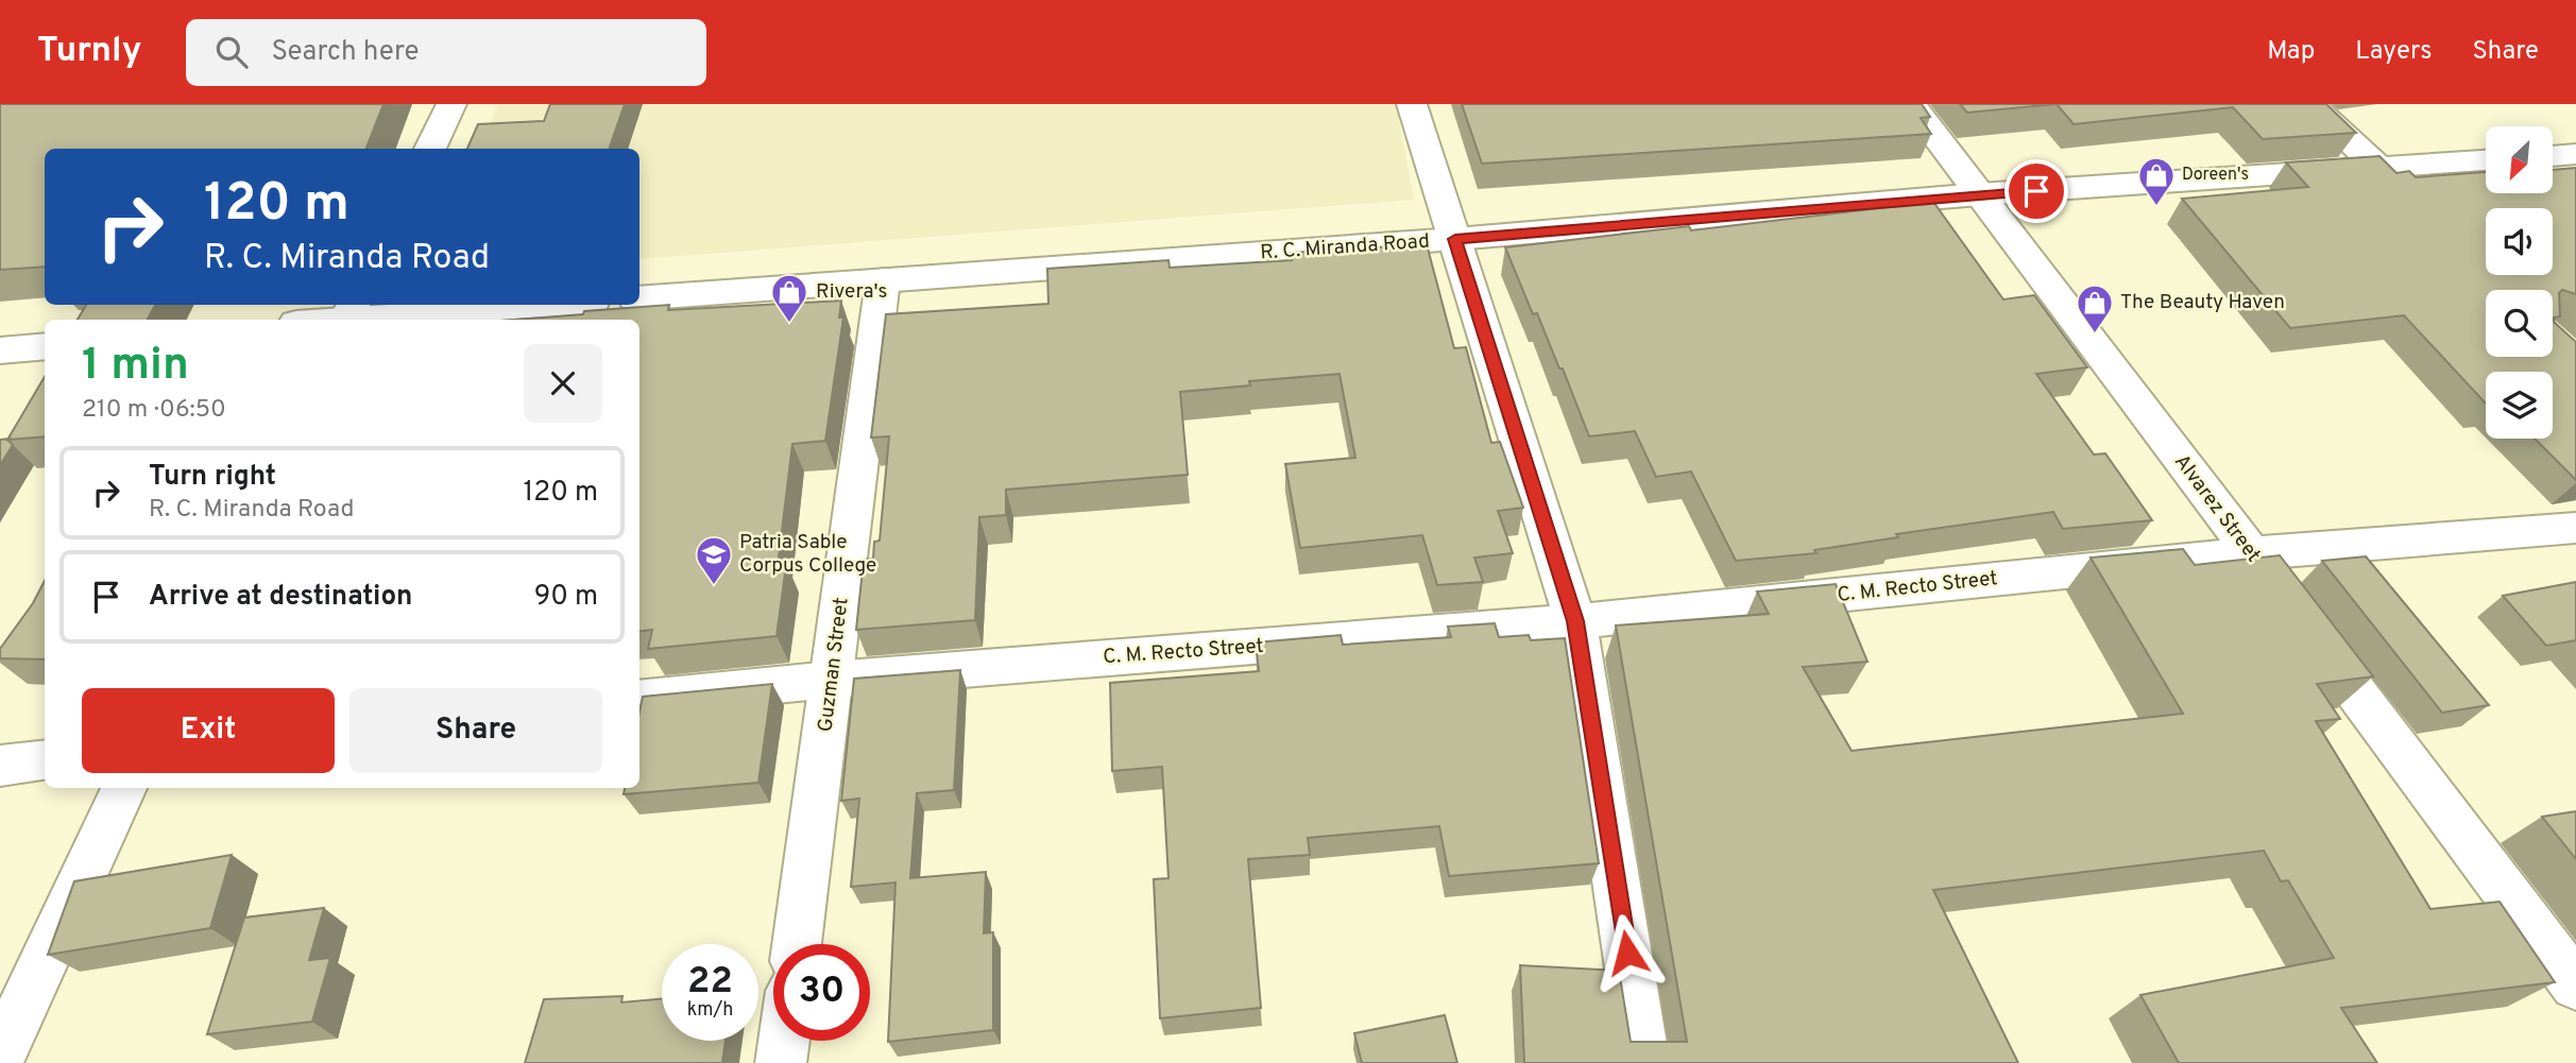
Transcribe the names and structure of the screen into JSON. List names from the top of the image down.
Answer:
{
  "streets": {
    "street": [
      "R. C. Miranda Road",
      "Alvarez Street",
      "C. M. Recto Street",
      "Guzman Street"
    ]
  },
  "crossings": [
    ["R. C. Miranda Road", "Alvarez Street"],
    ["R. C. Miranda Road", "Guzman Street"],
    ["Alvarez Street", "C. M. Recto Street"],
    ["C. M. Recto Street", "Guzman Street"]
  ],
  "places": {
    "shop": ["Doreen's", "Rivera's", "The Beauty Haven"],
    "school or university": ["Patria Sable Corpus College"]
  },
  "north": "bottom left",
  "page": {
    "header": "Turnly",
    "search": "Search here",
    "nav": ["Map", "Layers", "Share"],
    "turn": ["120 m", "R. C. Miranda Road"],
    "heading": ["1 min", "210 m · 06:50"],
    "list": [
      {
        "name": "Turn right",
        "note": "R. C. Miranda Road",
        "value": "120 m"
      },
      {
        "name": "Arrive at destination",
        "value": "90 m"
      }
    ],
    "buttons": ["Exit", "Share"],
    "speed": "22 km/h",
    "limit": "30"
  }
}
